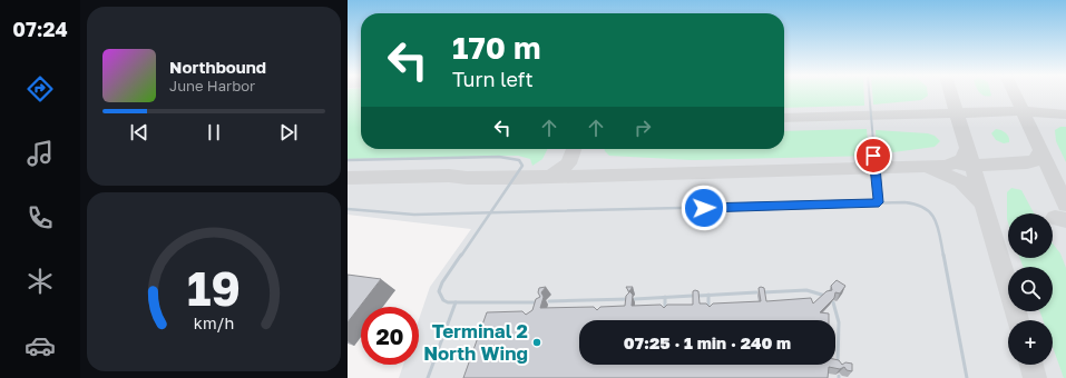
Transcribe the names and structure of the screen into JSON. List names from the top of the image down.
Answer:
{
  "places": ["Terminal 2 North Wing"],
  "page": {
    "tabs": "07:24",
    "turn": ["170 m", "Turn left"],
    "song": ["Northbound", "June Harbor"],
    "map_buttons": "+",
    "limit": "20",
    "trip": "07:25 · 1 min · 240 m",
    "gauge": ["19", "km/h"]
  }
}
